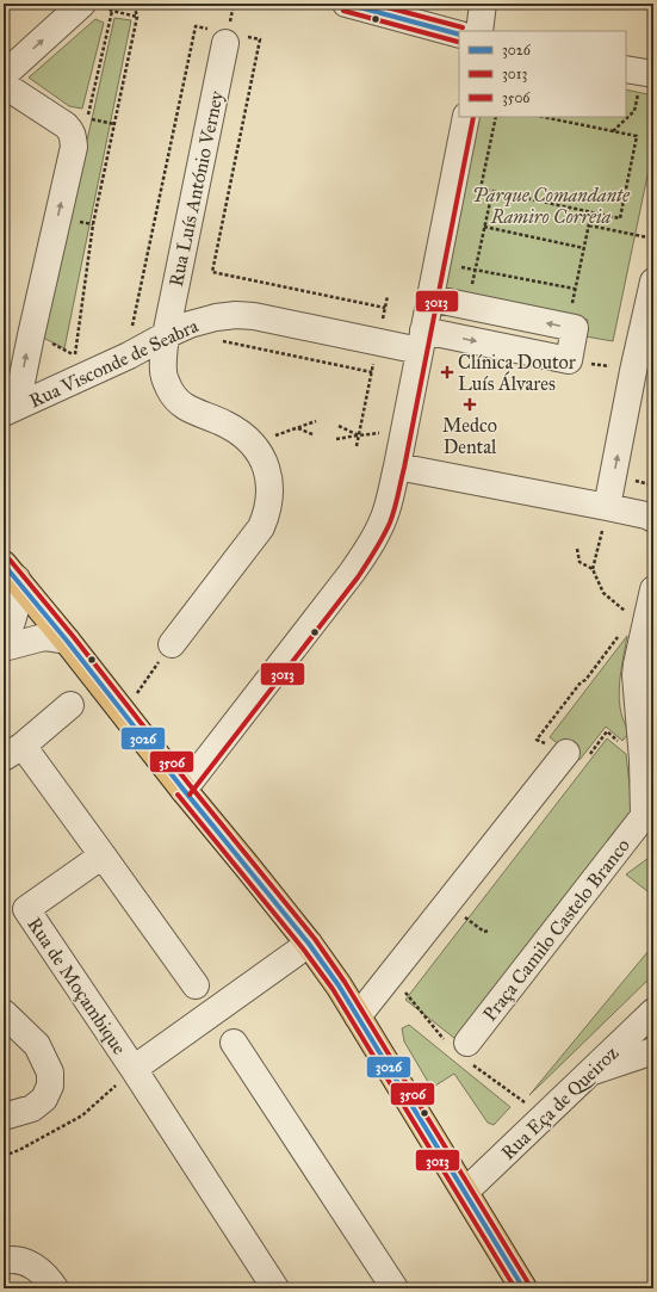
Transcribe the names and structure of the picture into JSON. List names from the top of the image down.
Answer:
{
  "streets": {
    "street": [
      "Rua Luís António Verney",
      "Rua Visconde de Seabra",
      "Praça Camilo Castelo Branco",
      "Rua de Moçambique",
      "Rua Eça de Queiroz"
    ]
  },
  "crossings": [
    ["Rua Luís António Verney", "Rua Visconde de Seabra"]
  ],
  "parks": ["Parque Comandante Ramiro Correia"],
  "places": {
    "health": ["Clínica Doutor Luís Álvares", "Medco Dental"]
  },
  "lines": ["transit line 3026", "transit line 3506", "transit line 3013"],
  "legend": ["3026", "3013", "3506"]
}
